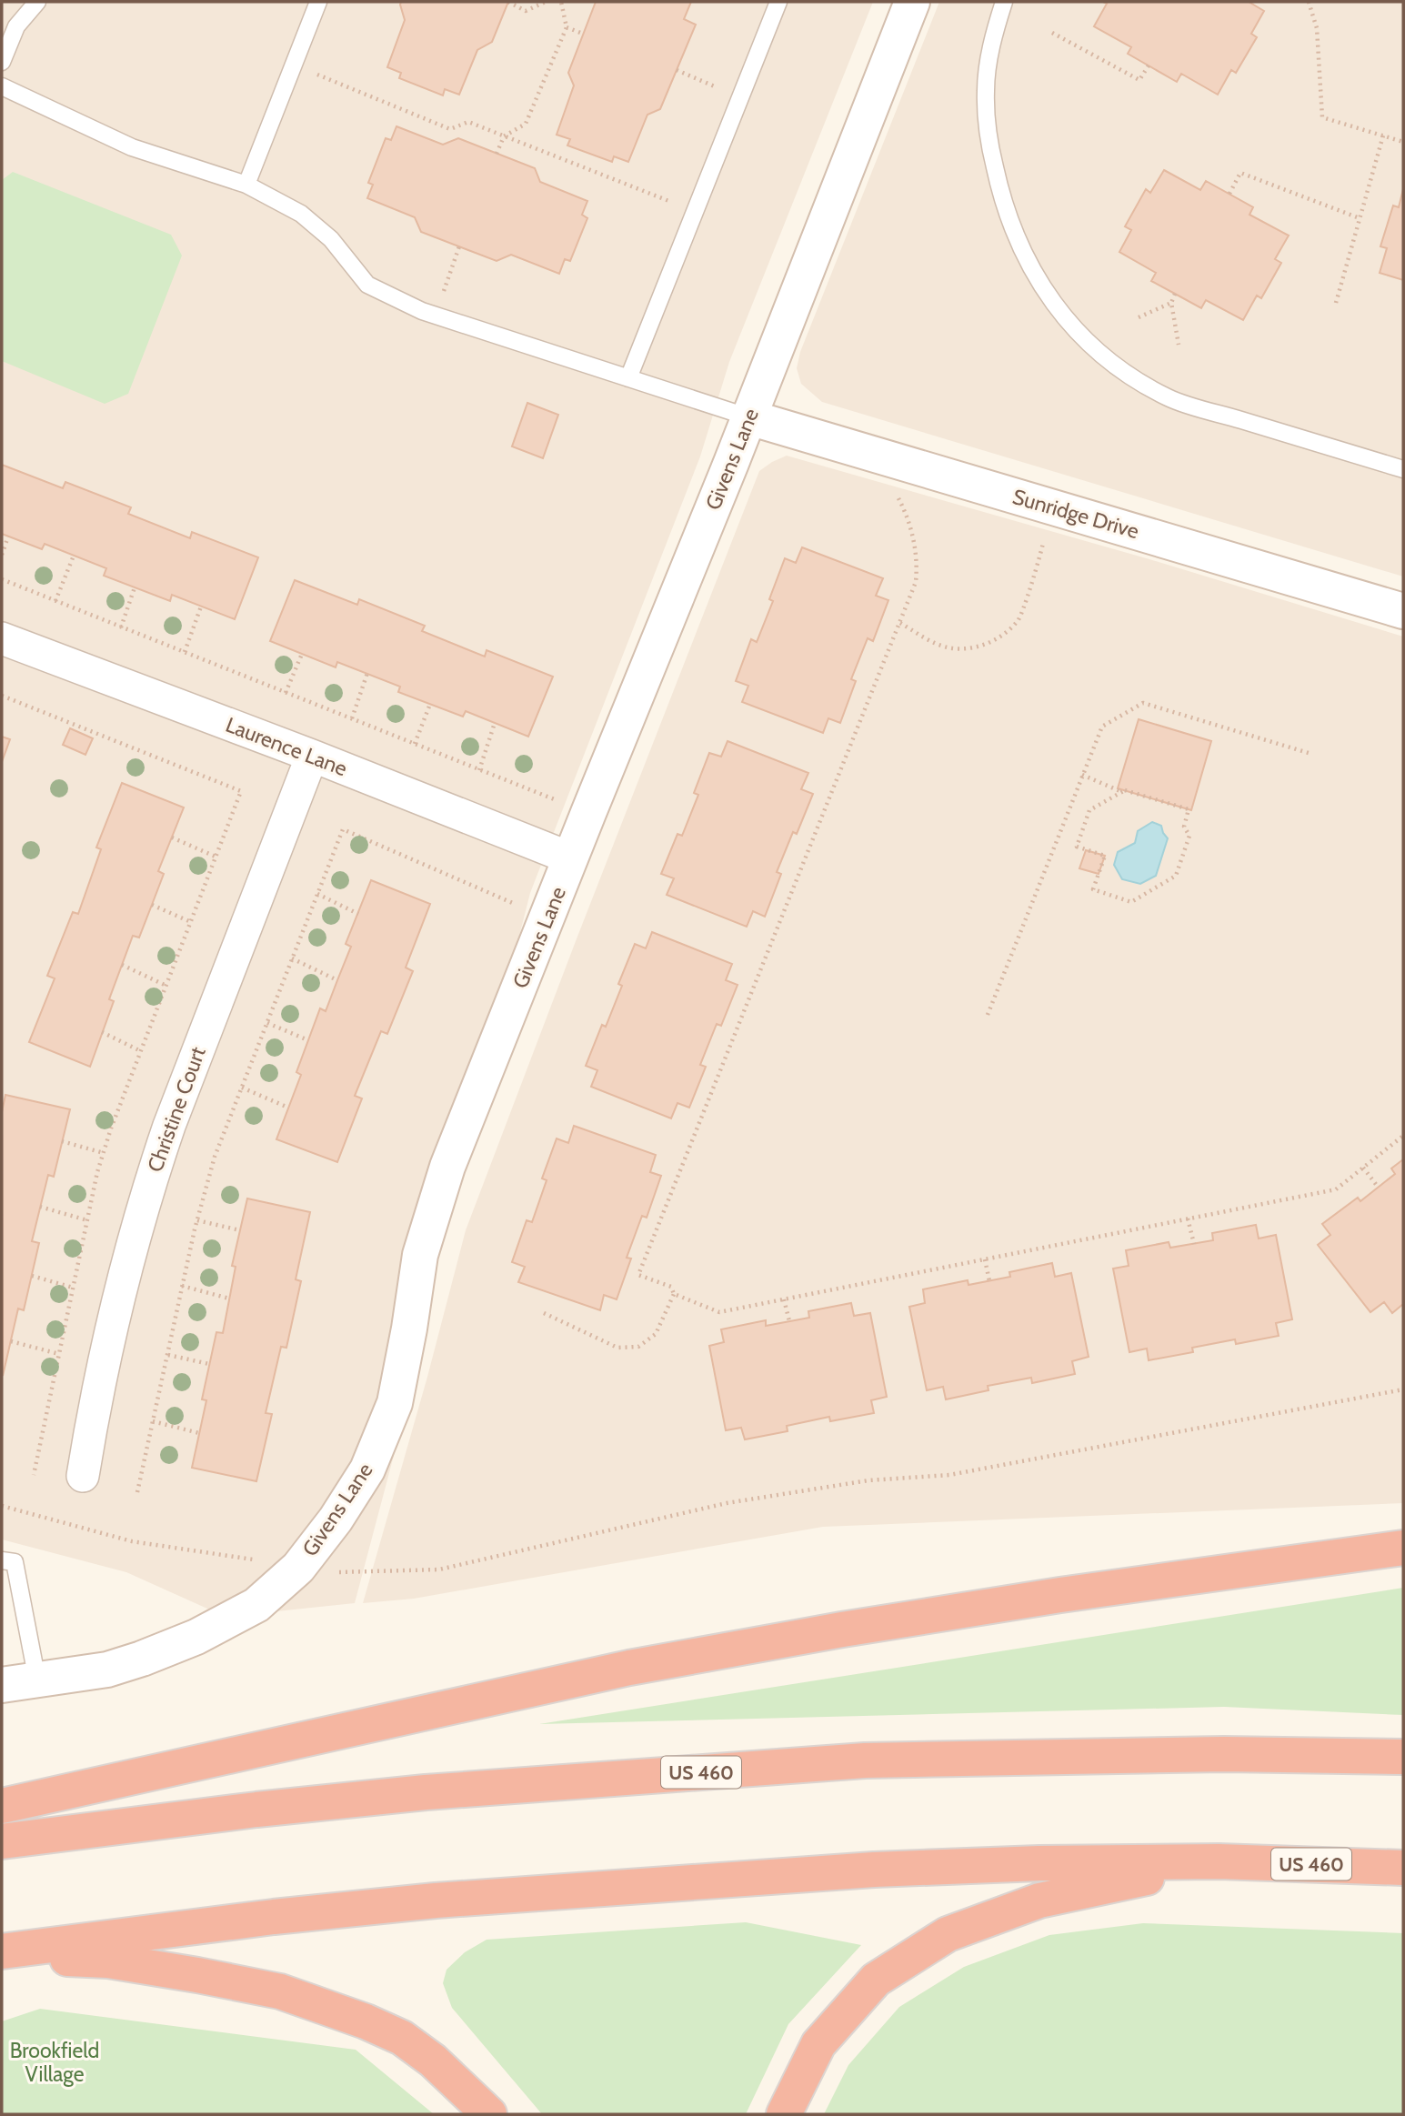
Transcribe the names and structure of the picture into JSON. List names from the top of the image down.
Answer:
{
  "streets": {
    "highway": ["US 460"],
    "street": [
      "Givens Lane",
      "Sunridge Drive",
      "Laurence Lane",
      "Christine Court"
    ]
  },
  "crossings": [
    ["Givens Lane", "Sunridge Drive"],
    ["Givens Lane", "Laurence Lane"],
    ["Laurence Lane", "Christine Court"]
  ],
  "parks": ["Brookfield Village"]
}
